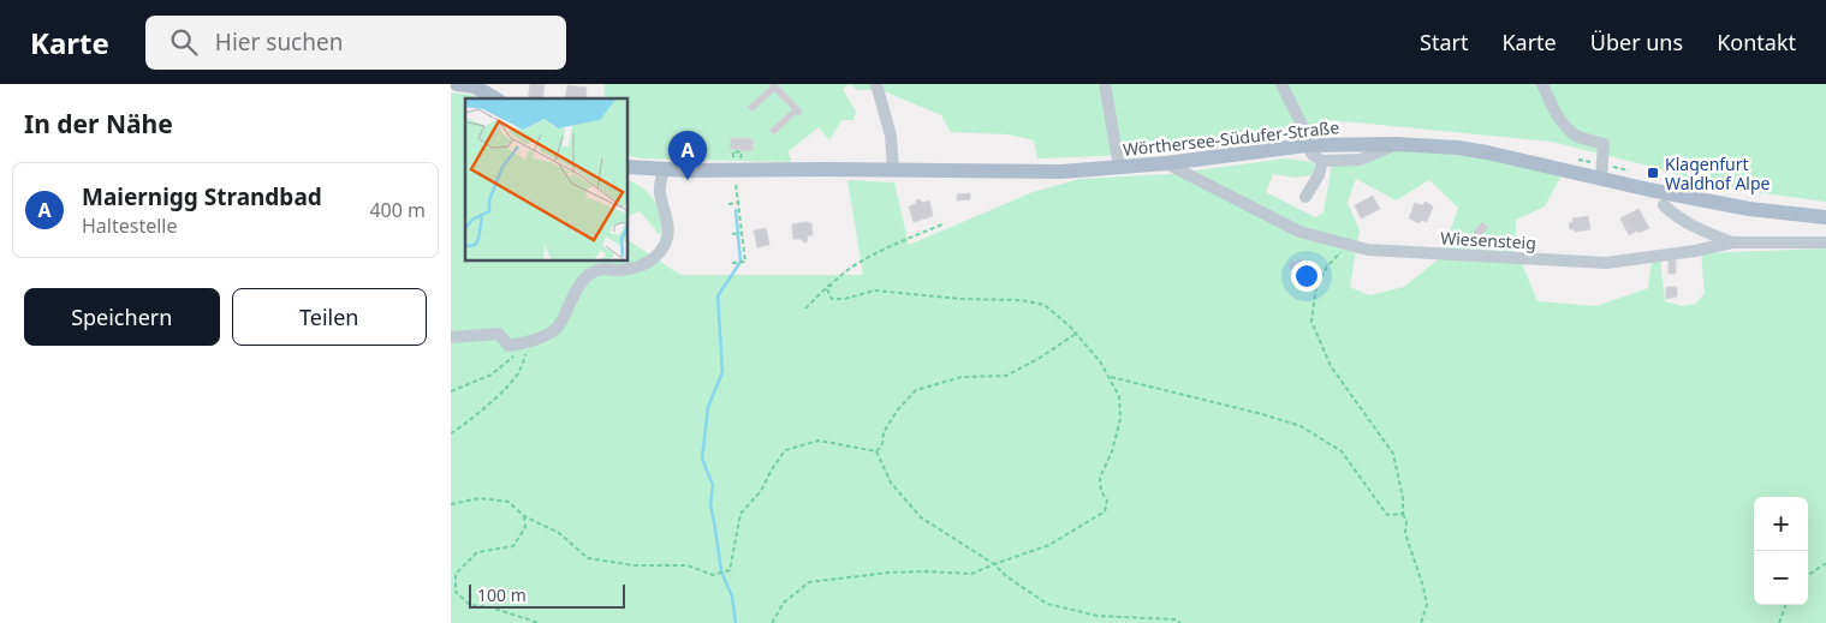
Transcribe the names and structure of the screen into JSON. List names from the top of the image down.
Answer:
{
  "streets": {
    "main road": ["Wörthersee-Südufer-Straße"],
    "street": ["Wiesensteig"]
  },
  "crossings": [
    ["Wörthersee-Südufer-Straße", "Wiesensteig"]
  ],
  "places": {
    "transit": ["Klagenfurt Waldhof Alpe"]
  },
  "scale_bar": "100 m",
  "page": {
    "header": "Karte",
    "search": "Hier suchen",
    "nav": [
      "Start",
      "Karte",
      "Über uns",
      "Kontakt"
    ],
    "heading": "In der Nähe",
    "pins": "A",
    "list": [
      {
        "mark": "A",
        "name": "Maiernigg Strandbad",
        "note": "Haltestelle",
        "value": "400 m"
      }
    ],
    "buttons": ["Speichern", "Teilen"],
    "map_buttons": ["+", "−"],
    "scale": "100 m"
  }
}
